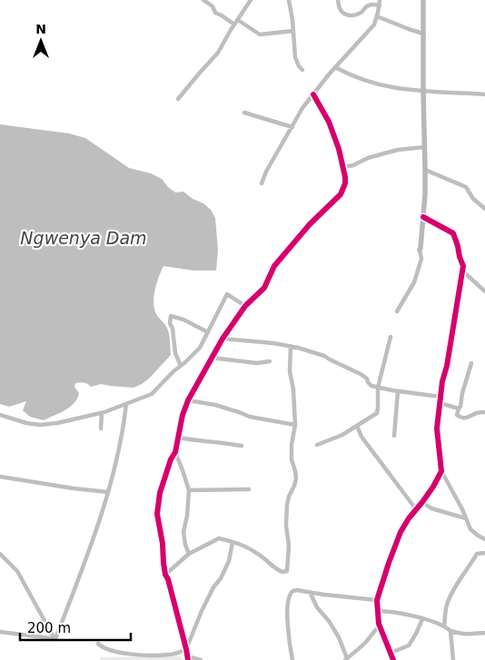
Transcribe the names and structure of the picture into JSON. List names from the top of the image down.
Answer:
{
  "water": ["Ngwenya Dam"],
  "scale_bar": "200 m",
  "north": "top"
}
